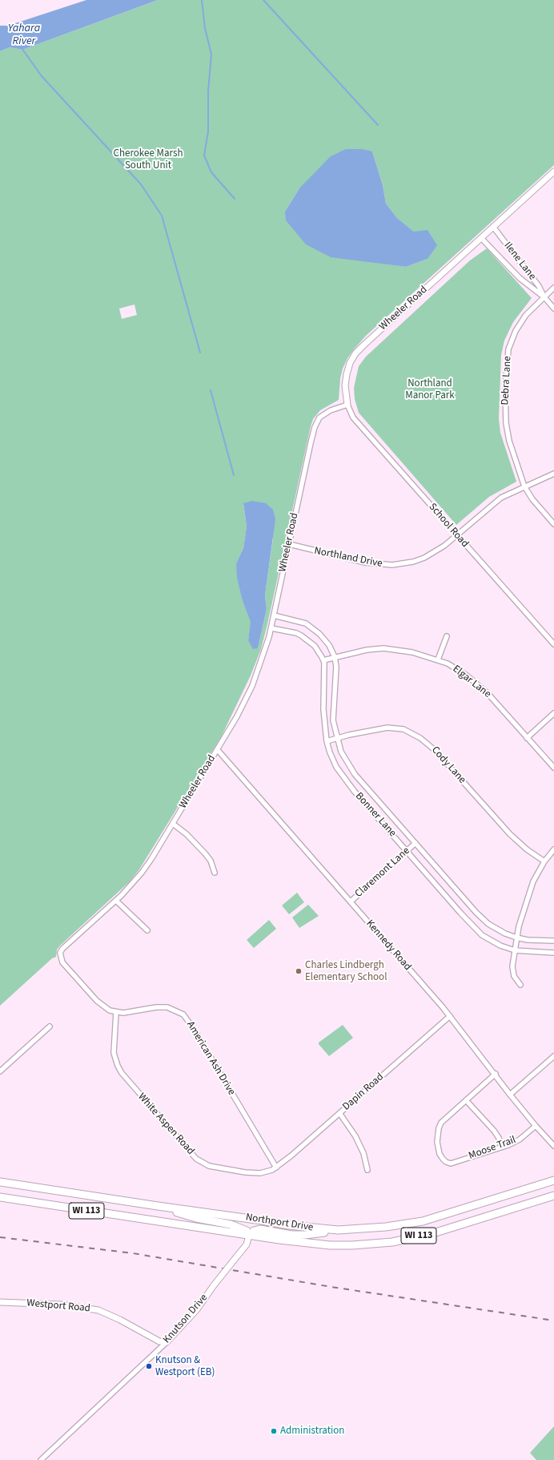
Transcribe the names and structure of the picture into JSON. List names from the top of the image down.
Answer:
{
  "streets": {
    "main road": ["WI 113", "Northport Drive"],
    "street": [
      "Ilene Lane",
      "Wheeler Road",
      "Debra Lane",
      "School Road",
      "Northland Drive",
      "Elgar Lane",
      "Cody Lane",
      "Bonner Lane",
      "Claremont Lane",
      "Kennedy Road",
      "American Ash Drive",
      "Dapin Road",
      "White Aspen Road",
      "Moose Trail",
      "Westport Road",
      "Knutson Drive"
    ]
  },
  "crossings": [
    ["Ilene Lane", "Wheeler Road"],
    ["Ilene Lane", "Debra Lane"],
    ["Wheeler Road", "School Road"],
    ["Wheeler Road", "Northland Drive"],
    ["Wheeler Road", "Bonner Lane"],
    ["Wheeler Road", "Kennedy Road"],
    ["Wheeler Road", "American Ash Drive"],
    ["Debra Lane", "Northland Drive"],
    ["School Road", "Northland Drive"],
    ["Elgar Lane", "Bonner Lane"],
    ["Cody Lane", "Bonner Lane"],
    ["Bonner Lane", "Claremont Lane"],
    ["Claremont Lane", "Kennedy Road"],
    ["Kennedy Road", "Dapin Road"],
    ["Kennedy Road", "Moose Trail"],
    ["American Ash Drive", "Dapin Road"],
    ["American Ash Drive", "White Aspen Road"],
    ["Dapin Road", "White Aspen Road"],
    ["Northport Drive", "Knutson Drive"],
    ["Westport Road", "Knutson Drive"]
  ],
  "water": ["Yahara River"],
  "parks": ["Cherokee Marsh South Unit", "Northland Manor Park"],
  "places": ["Charles Lindbergh Elementary School", "Knutson & Westport (EB)", "Administration"]
}
